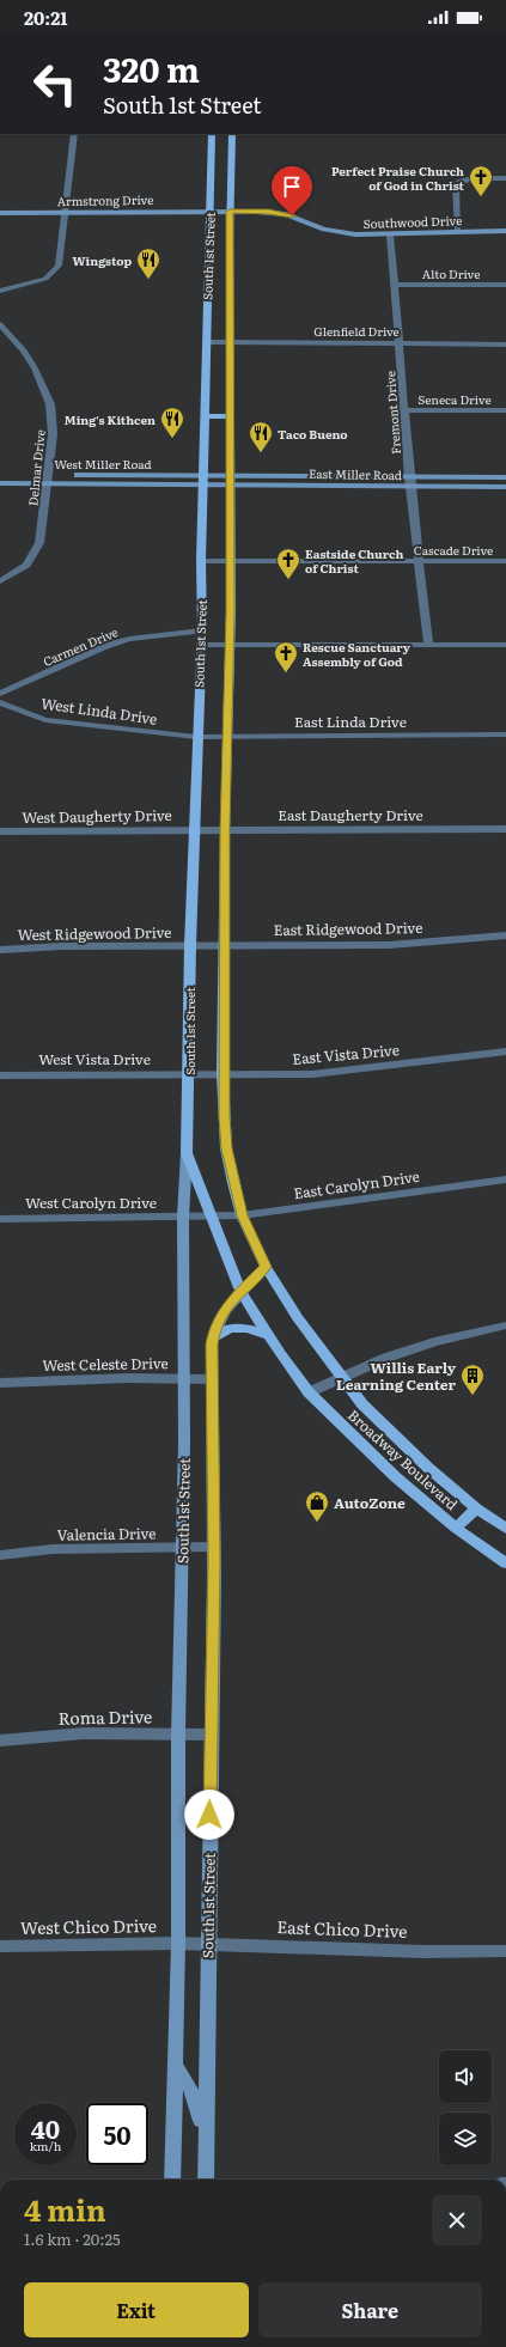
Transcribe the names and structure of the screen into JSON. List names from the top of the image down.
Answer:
{
  "streets": {
    "main road": [
      "Armstrong Drive",
      "Southwood Drive",
      "South 1st Street",
      "West Miller Road",
      "East Miller Road",
      "Broadway Boulevard"
    ],
    "street": [
      "Alto Drive",
      "Glenfield Drive",
      "Seneca Drive",
      "Fremont Drive",
      "Delmar Drive",
      "Cascade Drive",
      "Carmen Drive",
      "West Linda Drive",
      "East Linda Drive",
      "East Daugherty Drive",
      "West Daugherty Drive",
      "East Ridgewood Drive",
      "West Ridgewood Drive",
      "East Vista Drive",
      "West Vista Drive",
      "East Carolyn Drive",
      "West Carolyn Drive",
      "West Celeste Drive",
      "Valencia Drive",
      "Roma Drive",
      "West Chico Drive",
      "East Chico Drive"
    ]
  },
  "crossings": [
    ["Armstrong Drive", "Southwood Drive"],
    ["Armstrong Drive", "South 1st Street"],
    ["Southwood Drive", "South 1st Street"],
    ["Southwood Drive", "Fremont Drive"],
    ["South 1st Street", "Glenfield Drive"],
    ["South 1st Street", "West Miller Road"],
    ["South 1st Street", "East Miller Road"],
    ["South 1st Street", "Cascade Drive"],
    ["South 1st Street", "Carmen Drive"],
    ["South 1st Street", "West Linda Drive"],
    ["South 1st Street", "East Linda Drive"],
    ["South 1st Street", "East Daugherty Drive"],
    ["South 1st Street", "West Daugherty Drive"],
    ["South 1st Street", "East Ridgewood Drive"],
    ["South 1st Street", "West Ridgewood Drive"],
    ["South 1st Street", "East Vista Drive"],
    ["South 1st Street", "West Vista Drive"],
    ["South 1st Street", "East Carolyn Drive"],
    ["South 1st Street", "West Carolyn Drive"],
    ["South 1st Street", "West Celeste Drive"],
    ["South 1st Street", "Broadway Boulevard"],
    ["South 1st Street", "Valencia Drive"],
    ["South 1st Street", "Roma Drive"],
    ["South 1st Street", "West Chico Drive"],
    ["South 1st Street", "East Chico Drive"],
    ["Alto Drive", "Fremont Drive"],
    ["Glenfield Drive", "Fremont Drive"],
    ["Seneca Drive", "Fremont Drive"],
    ["Fremont Drive", "East Miller Road"],
    ["Fremont Drive", "Cascade Drive"],
    ["West Miller Road", "Delmar Drive"],
    ["West Miller Road", "East Miller Road"],
    ["West Linda Drive", "East Linda Drive"],
    ["East Daugherty Drive", "West Daugherty Drive"],
    ["East Ridgewood Drive", "West Ridgewood Drive"],
    ["East Vista Drive", "West Vista Drive"],
    ["East Carolyn Drive", "West Carolyn Drive"],
    ["East Carolyn Drive", "Broadway Boulevard"],
    ["West Carolyn Drive", "Broadway Boulevard"],
    ["West Chico Drive", "East Chico Drive"]
  ],
  "places": {
    "church": ["Perfect Praise Church of God in Christ", "Eastside Church of Christ", "Rescue Sanctuary Assembly of God"],
    "restaurant": ["Wingstop", "Ming's Kithcen", "Taco Bueno"],
    "building": ["Willis Early Learning Center"],
    "shop": ["AutoZone"]
  },
  "page": {
    "status": "20:21",
    "turn": ["320 m", "South 1st Street"],
    "speed": "40 km/h",
    "limit": "50",
    "heading": ["4 min", "1.6 km · 20:25"],
    "buttons": ["Exit", "Share"]
  }
}
